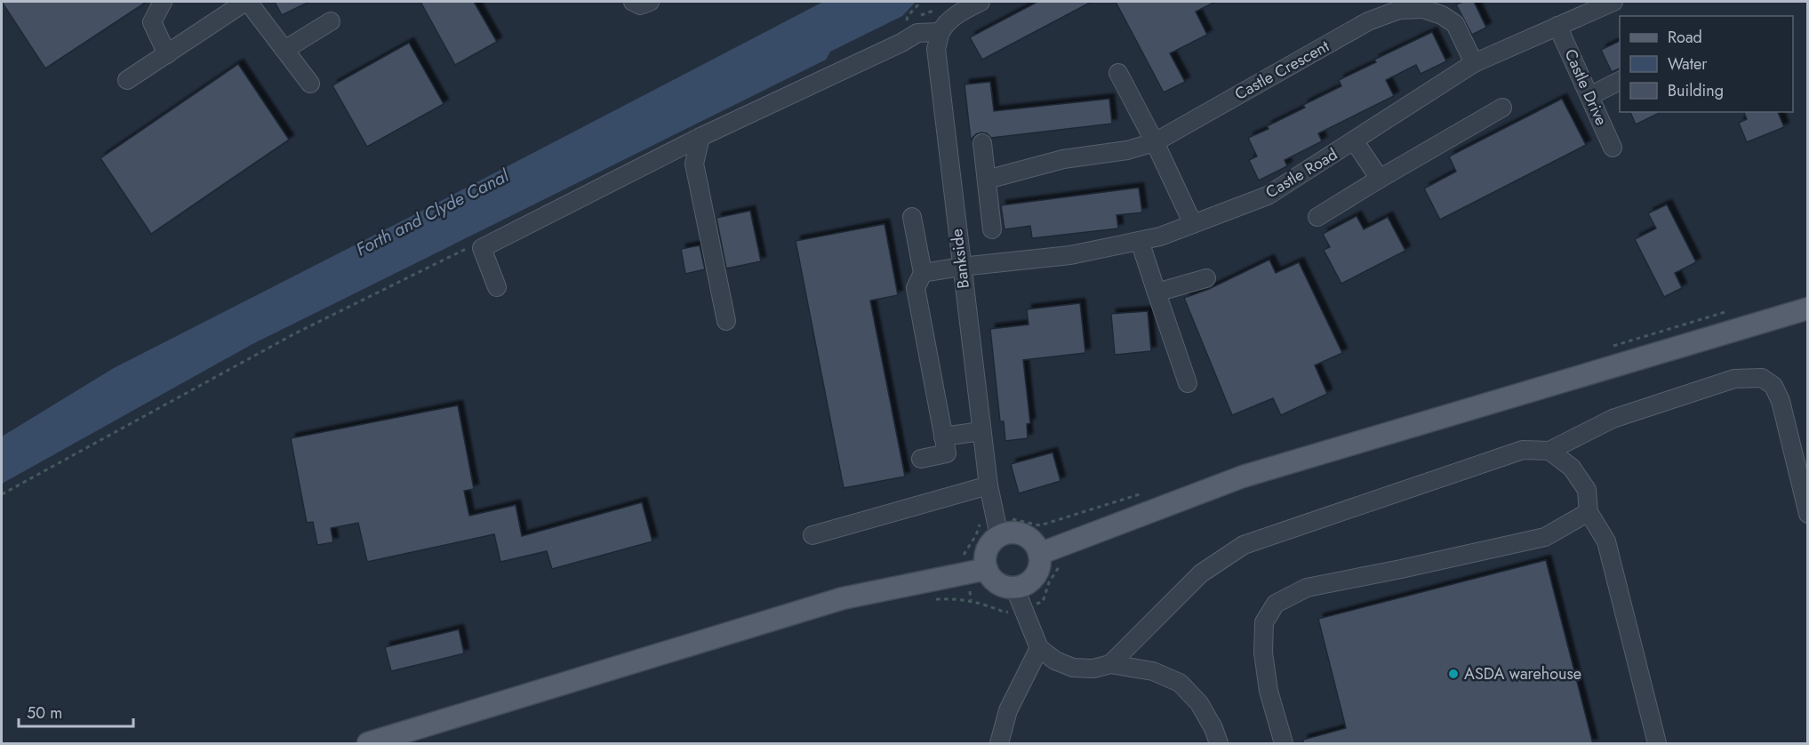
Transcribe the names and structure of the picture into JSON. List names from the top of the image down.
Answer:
{
  "streets": {
    "street": [
      "Castle Crescent",
      "Castle Drive",
      "Castle Road",
      "Bankside"
    ]
  },
  "crossings": [
    ["Castle Crescent", "Castle Road"],
    ["Castle Drive", "Castle Road"],
    ["Castle Road", "Bankside"]
  ],
  "water": ["Forth and Clyde Canal"],
  "places": ["ASDA warehouse"],
  "legend": ["Road", "Water", "Building"],
  "scale_bar": "50 m"
}
